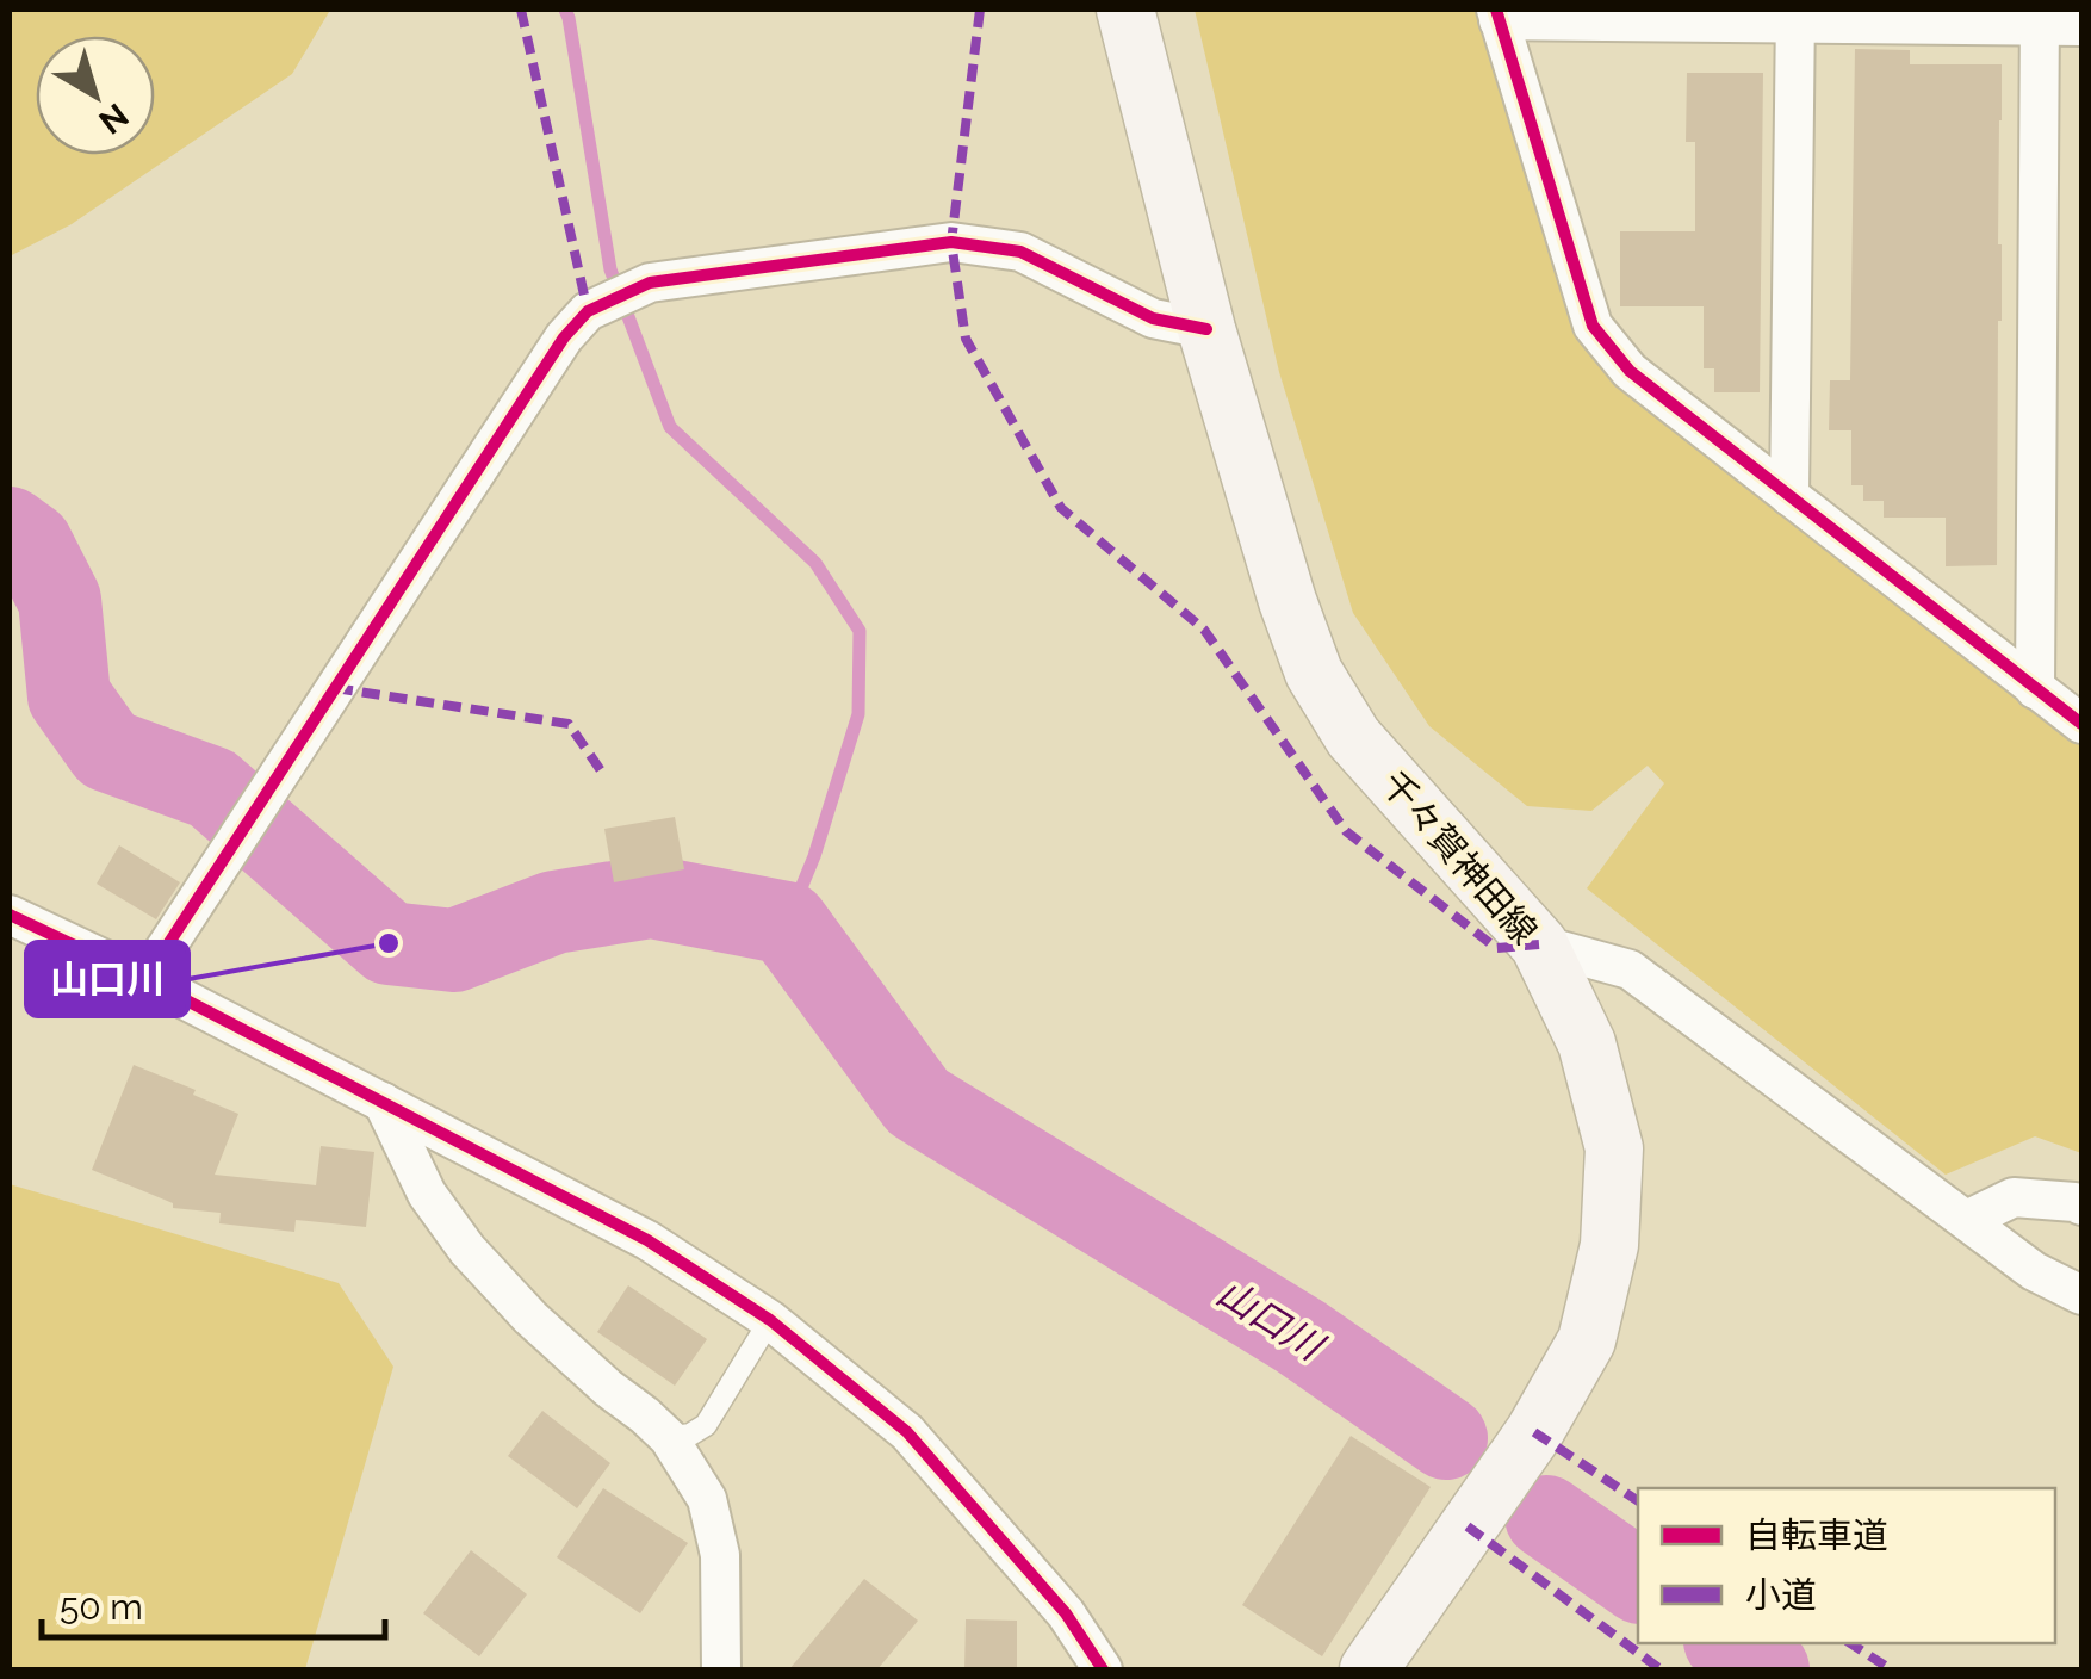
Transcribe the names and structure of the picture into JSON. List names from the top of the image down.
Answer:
{
  "streets": {
    "main road": ["千々賀神田線"]
  },
  "water": ["山口川"],
  "places": ["山口川"],
  "legend": ["自転車道", "小道"],
  "scale_bar": "50 m",
  "north": "bottom right"
}
